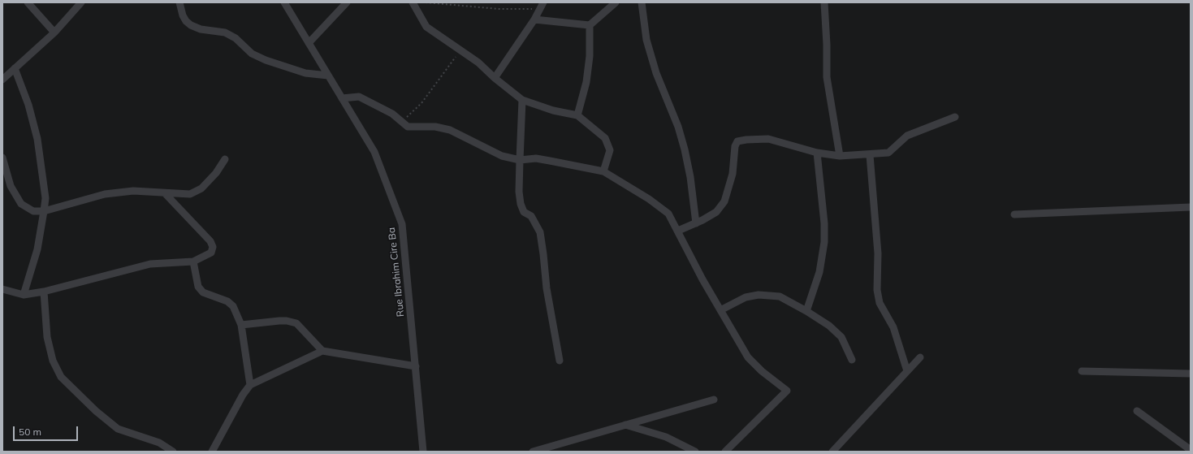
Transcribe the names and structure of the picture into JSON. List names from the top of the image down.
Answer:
{
  "streets": {
    "street": ["Rue Ibrahim Cire Ba"]
  },
  "scale_bar": "50 m"
}
